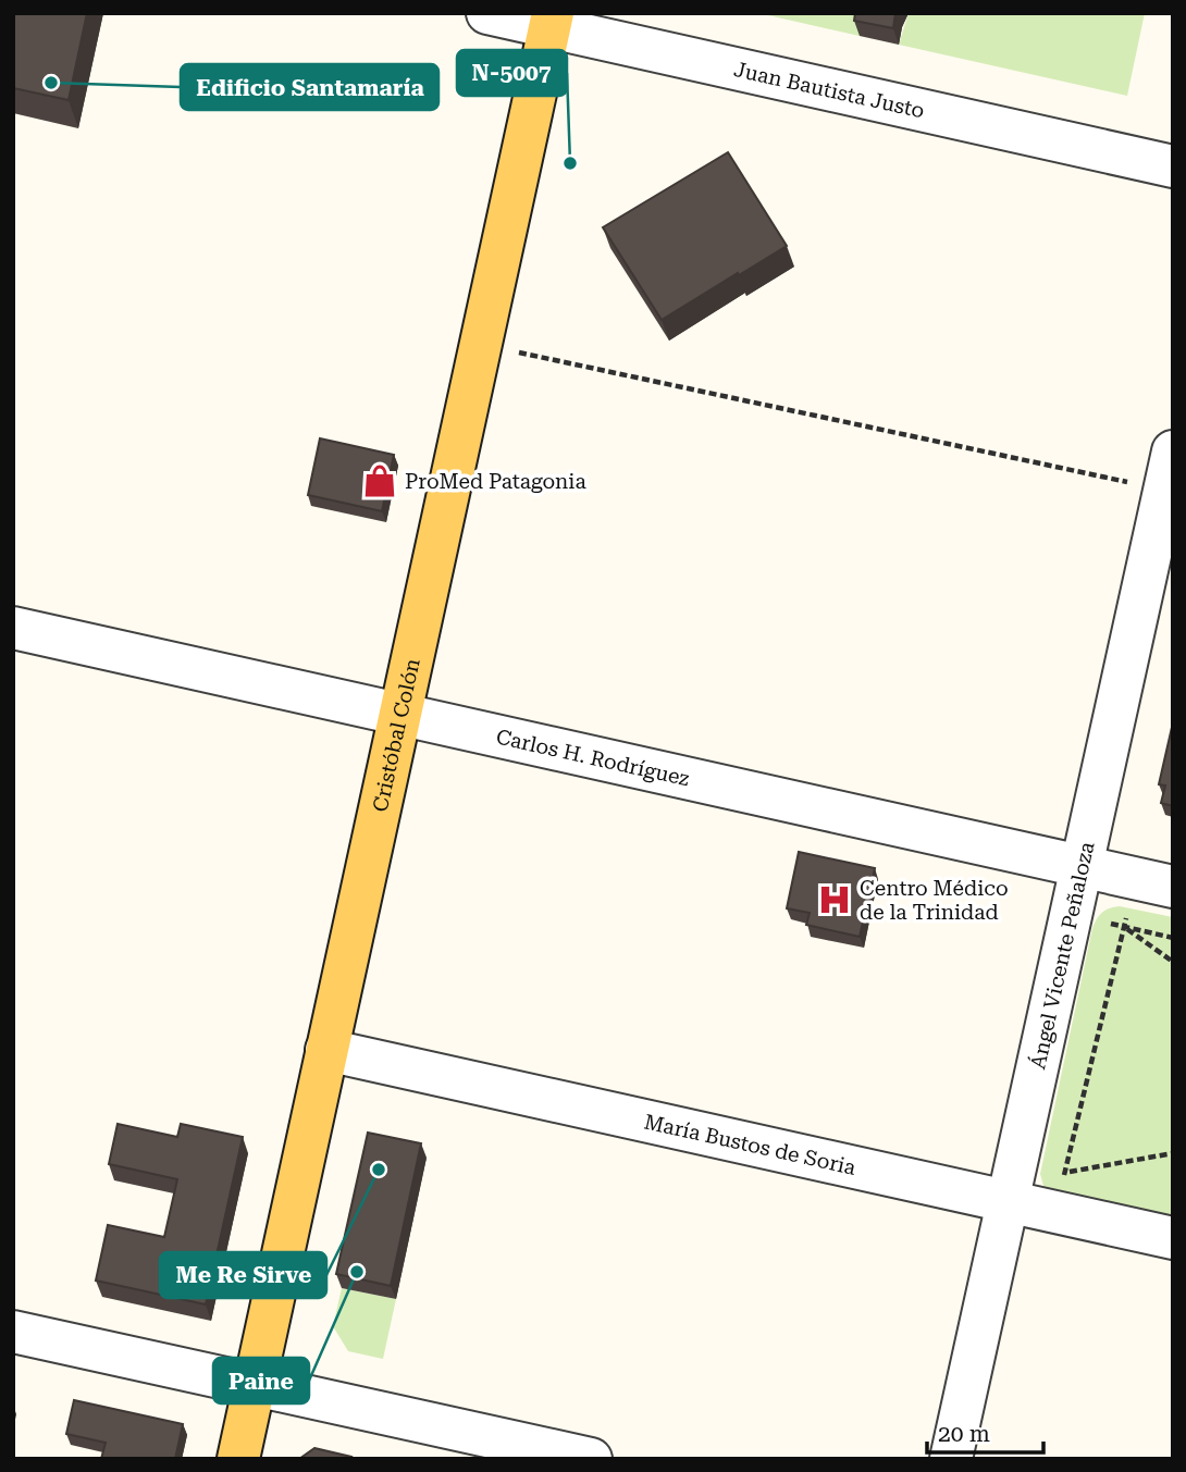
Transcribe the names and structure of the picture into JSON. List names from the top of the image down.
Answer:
{
  "streets": {
    "main road": ["Cristóbal Colón"],
    "street": [
      "Juan Bautista Justo",
      "Carlos H. Rodríguez",
      "Ángel Vicente Peñaloza",
      "María Bustos de Soria"
    ]
  },
  "crossings": [
    ["Juan Bautista Justo", "Cristóbal Colón"],
    ["Cristóbal Colón", "Carlos H. Rodríguez"],
    ["Cristóbal Colón", "María Bustos de Soria"],
    ["Carlos H. Rodríguez", "Ángel Vicente Peñaloza"],
    ["Ángel Vicente Peñaloza", "María Bustos de Soria"]
  ],
  "places": {
    "other": [
      "Edificio Santamaría",
      "N-5007",
      "Me Re Sirve",
      "Paine"
    ],
    "shop": ["ProMed Patagonia"],
    "hospital": ["Centro Médico de la Trinidad"]
  },
  "scale_bar": "20 m"
}
